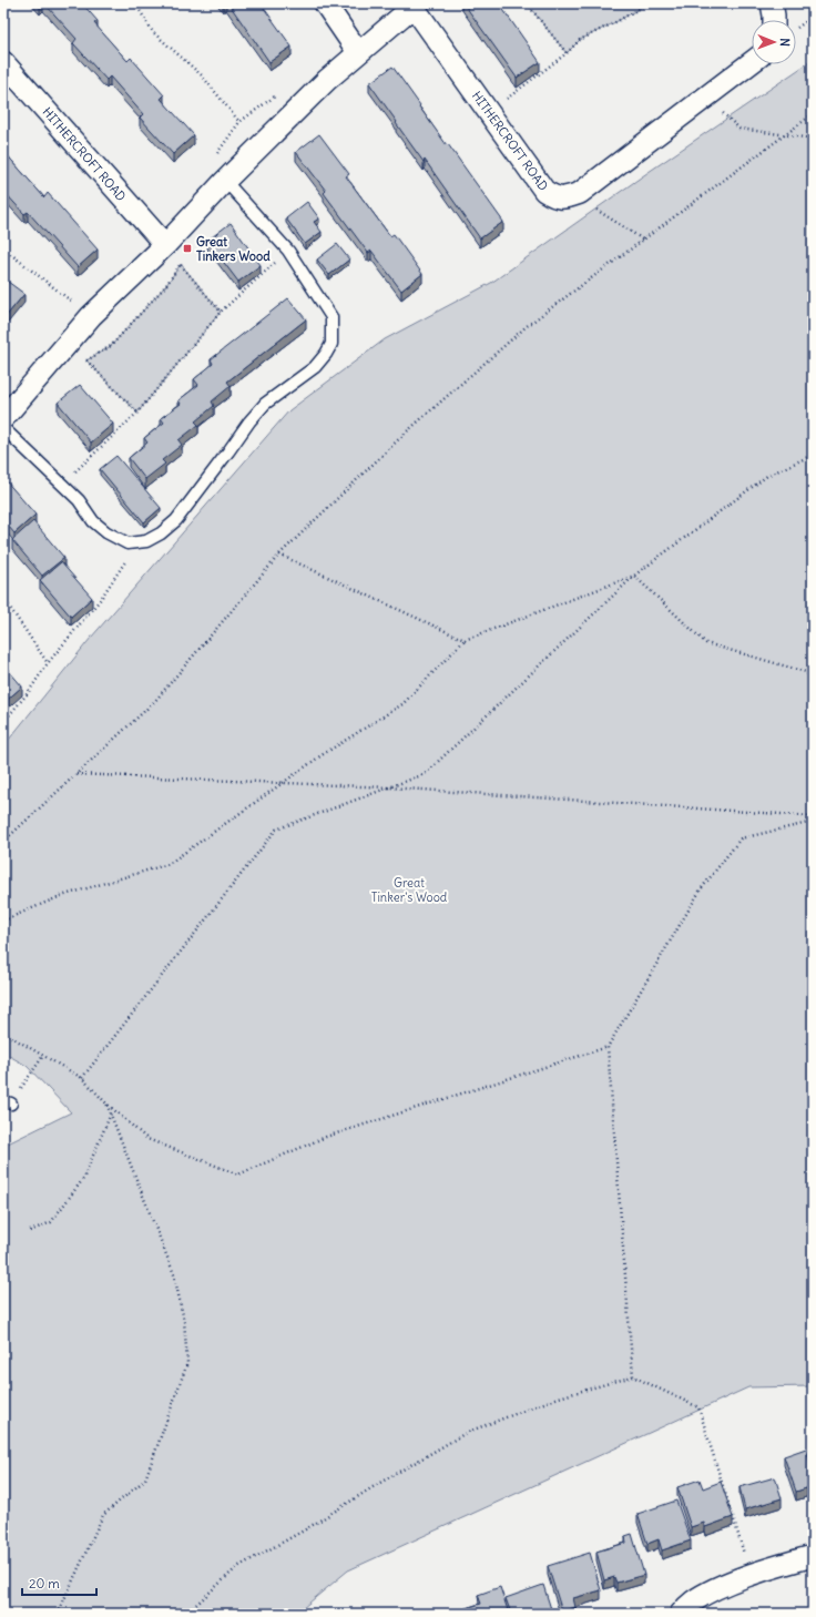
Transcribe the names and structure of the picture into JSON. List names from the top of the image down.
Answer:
{
  "streets": {
    "street": ["HITHERCROFT ROAD"]
  },
  "parks": ["Great Tinker's Wood"],
  "places": {
    "transit": ["Great Tinkers Wood"]
  },
  "scale_bar": "20 m",
  "north": "right"
}
